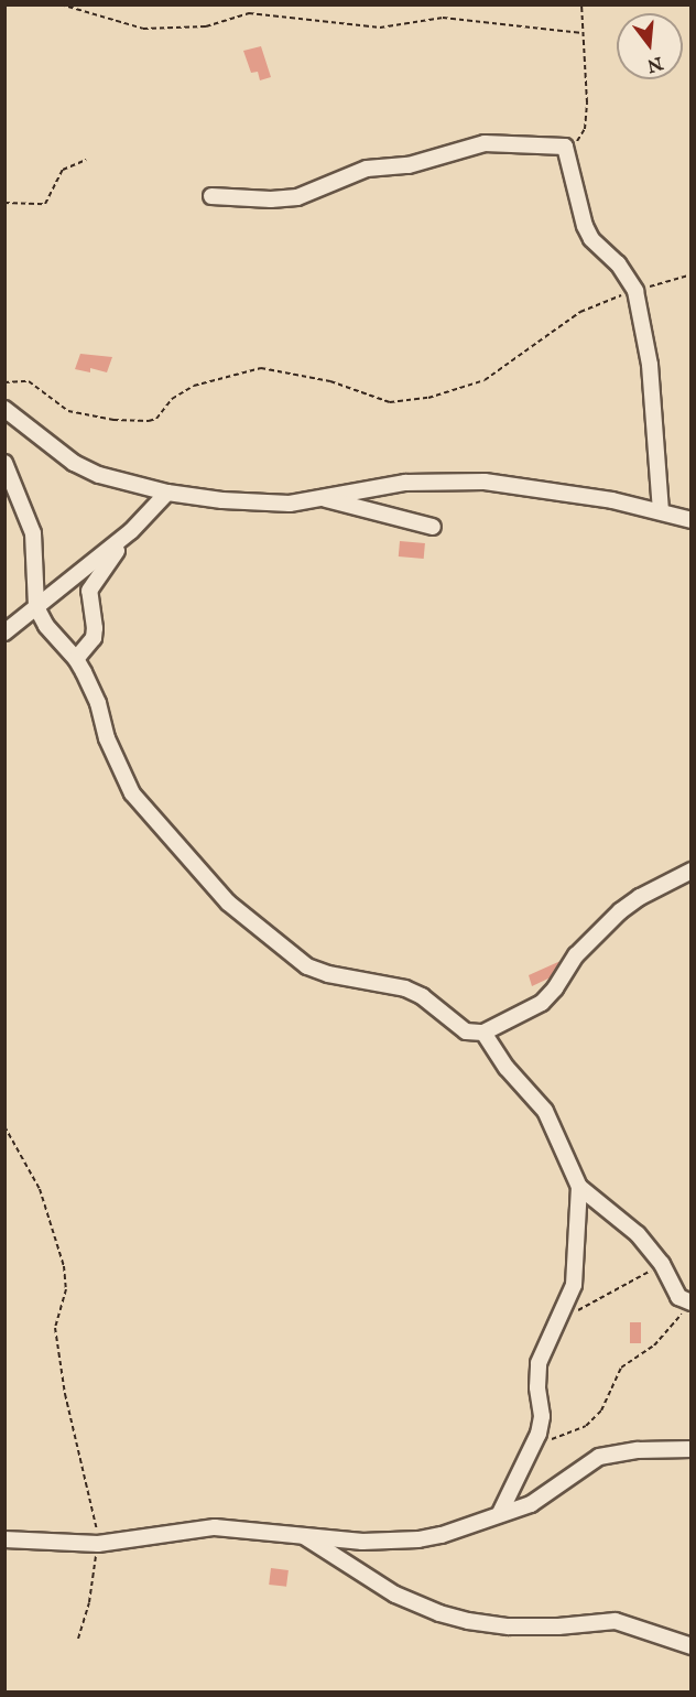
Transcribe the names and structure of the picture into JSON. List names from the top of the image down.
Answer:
{
  "north": "bottom"
}
